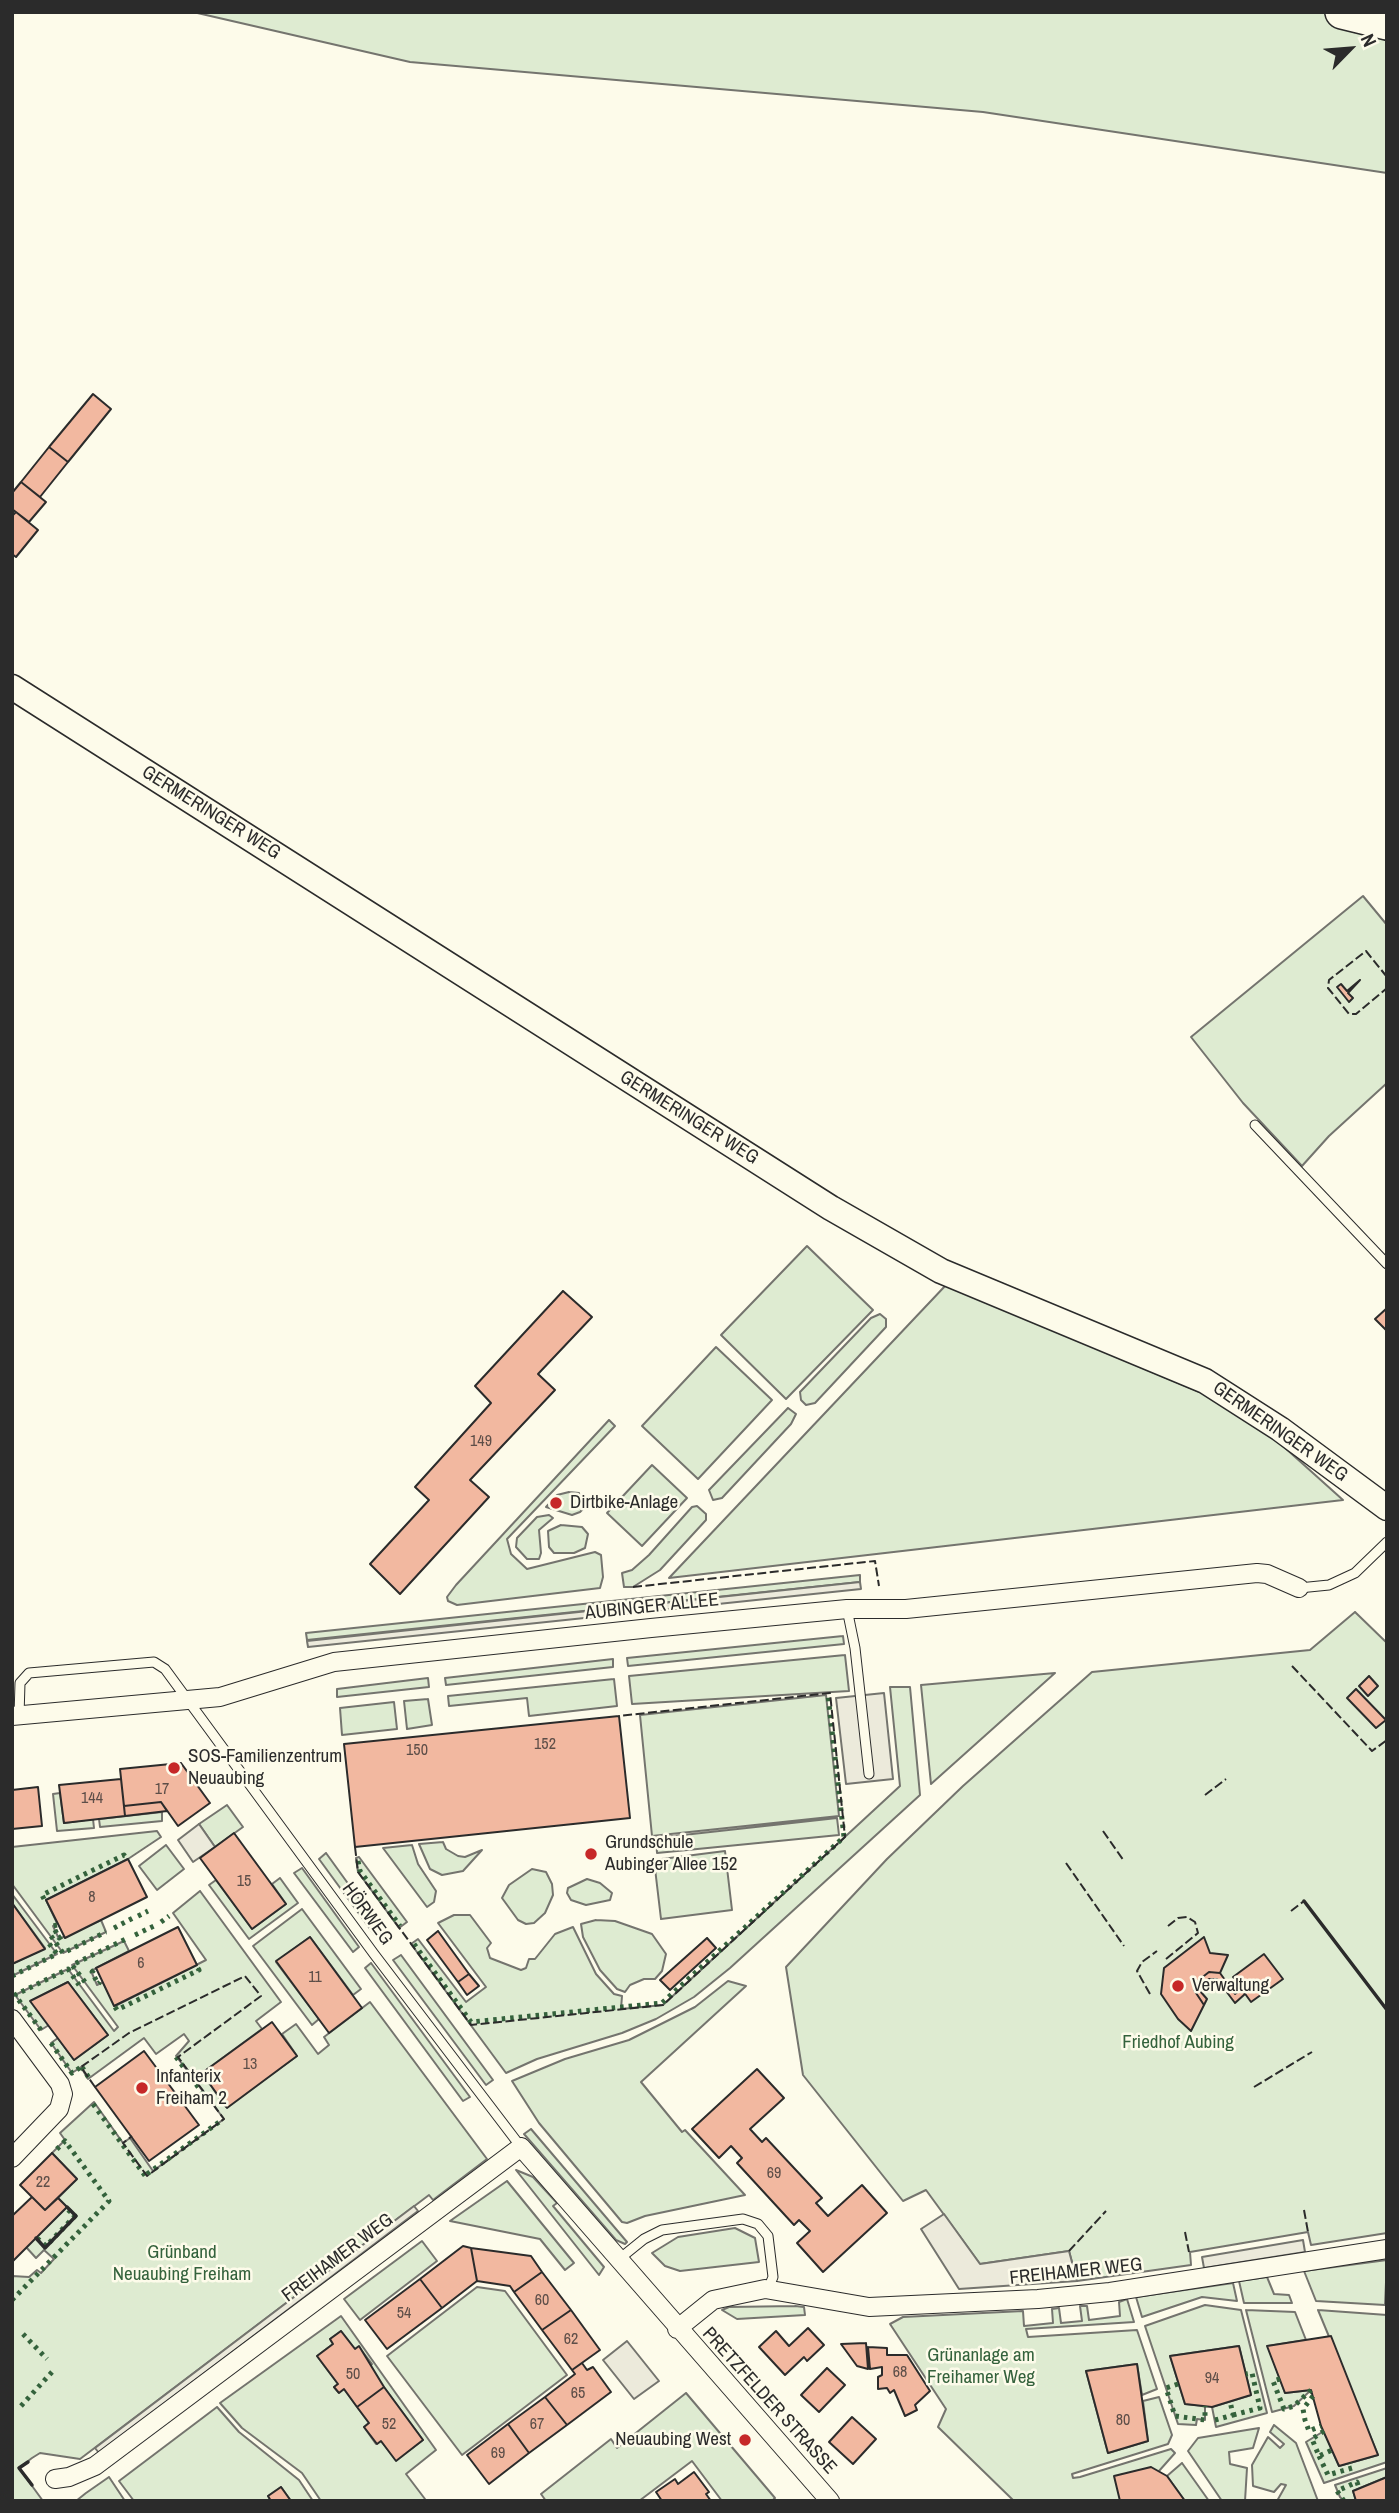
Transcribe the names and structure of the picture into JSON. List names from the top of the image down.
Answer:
{
  "streets": {
    "street": [
      "GERMERINGER WEG",
      "AUBINGER ALLEE",
      "FREIHAMER WEG",
      "PRETZFELDER STRASSE"
    ],
    "lane": ["HÖRWEG"]
  },
  "crossings": [
    ["AUBINGER ALLEE", "HÖRWEG"],
    ["HÖRWEG", "FREIHAMER WEG"],
    ["FREIHAMER WEG", "PRETZFELDER STRASSE"]
  ],
  "parks": ["Friedhof Aubing", "Grünband Neuaubing Freiham", "Grünanlage am Freihamer Weg"],
  "places": [
    "Dirtbike-Anlage",
    "SOS-Familienzentrum Neuaubing",
    "Grundschule Aubinger Allee 152",
    "Verwaltung",
    "Infanterix Freiham 2",
    "Neuaubing West"
  ],
  "house_numbers": [
    "149",
    "152",
    "150",
    "17",
    "144",
    "15",
    "8",
    "6",
    "11",
    "13",
    "69",
    "22",
    "60",
    "54",
    "62",
    "68",
    "50",
    "94",
    "65",
    "80",
    "52",
    "67",
    "69"
  ],
  "north": "top right"
}
